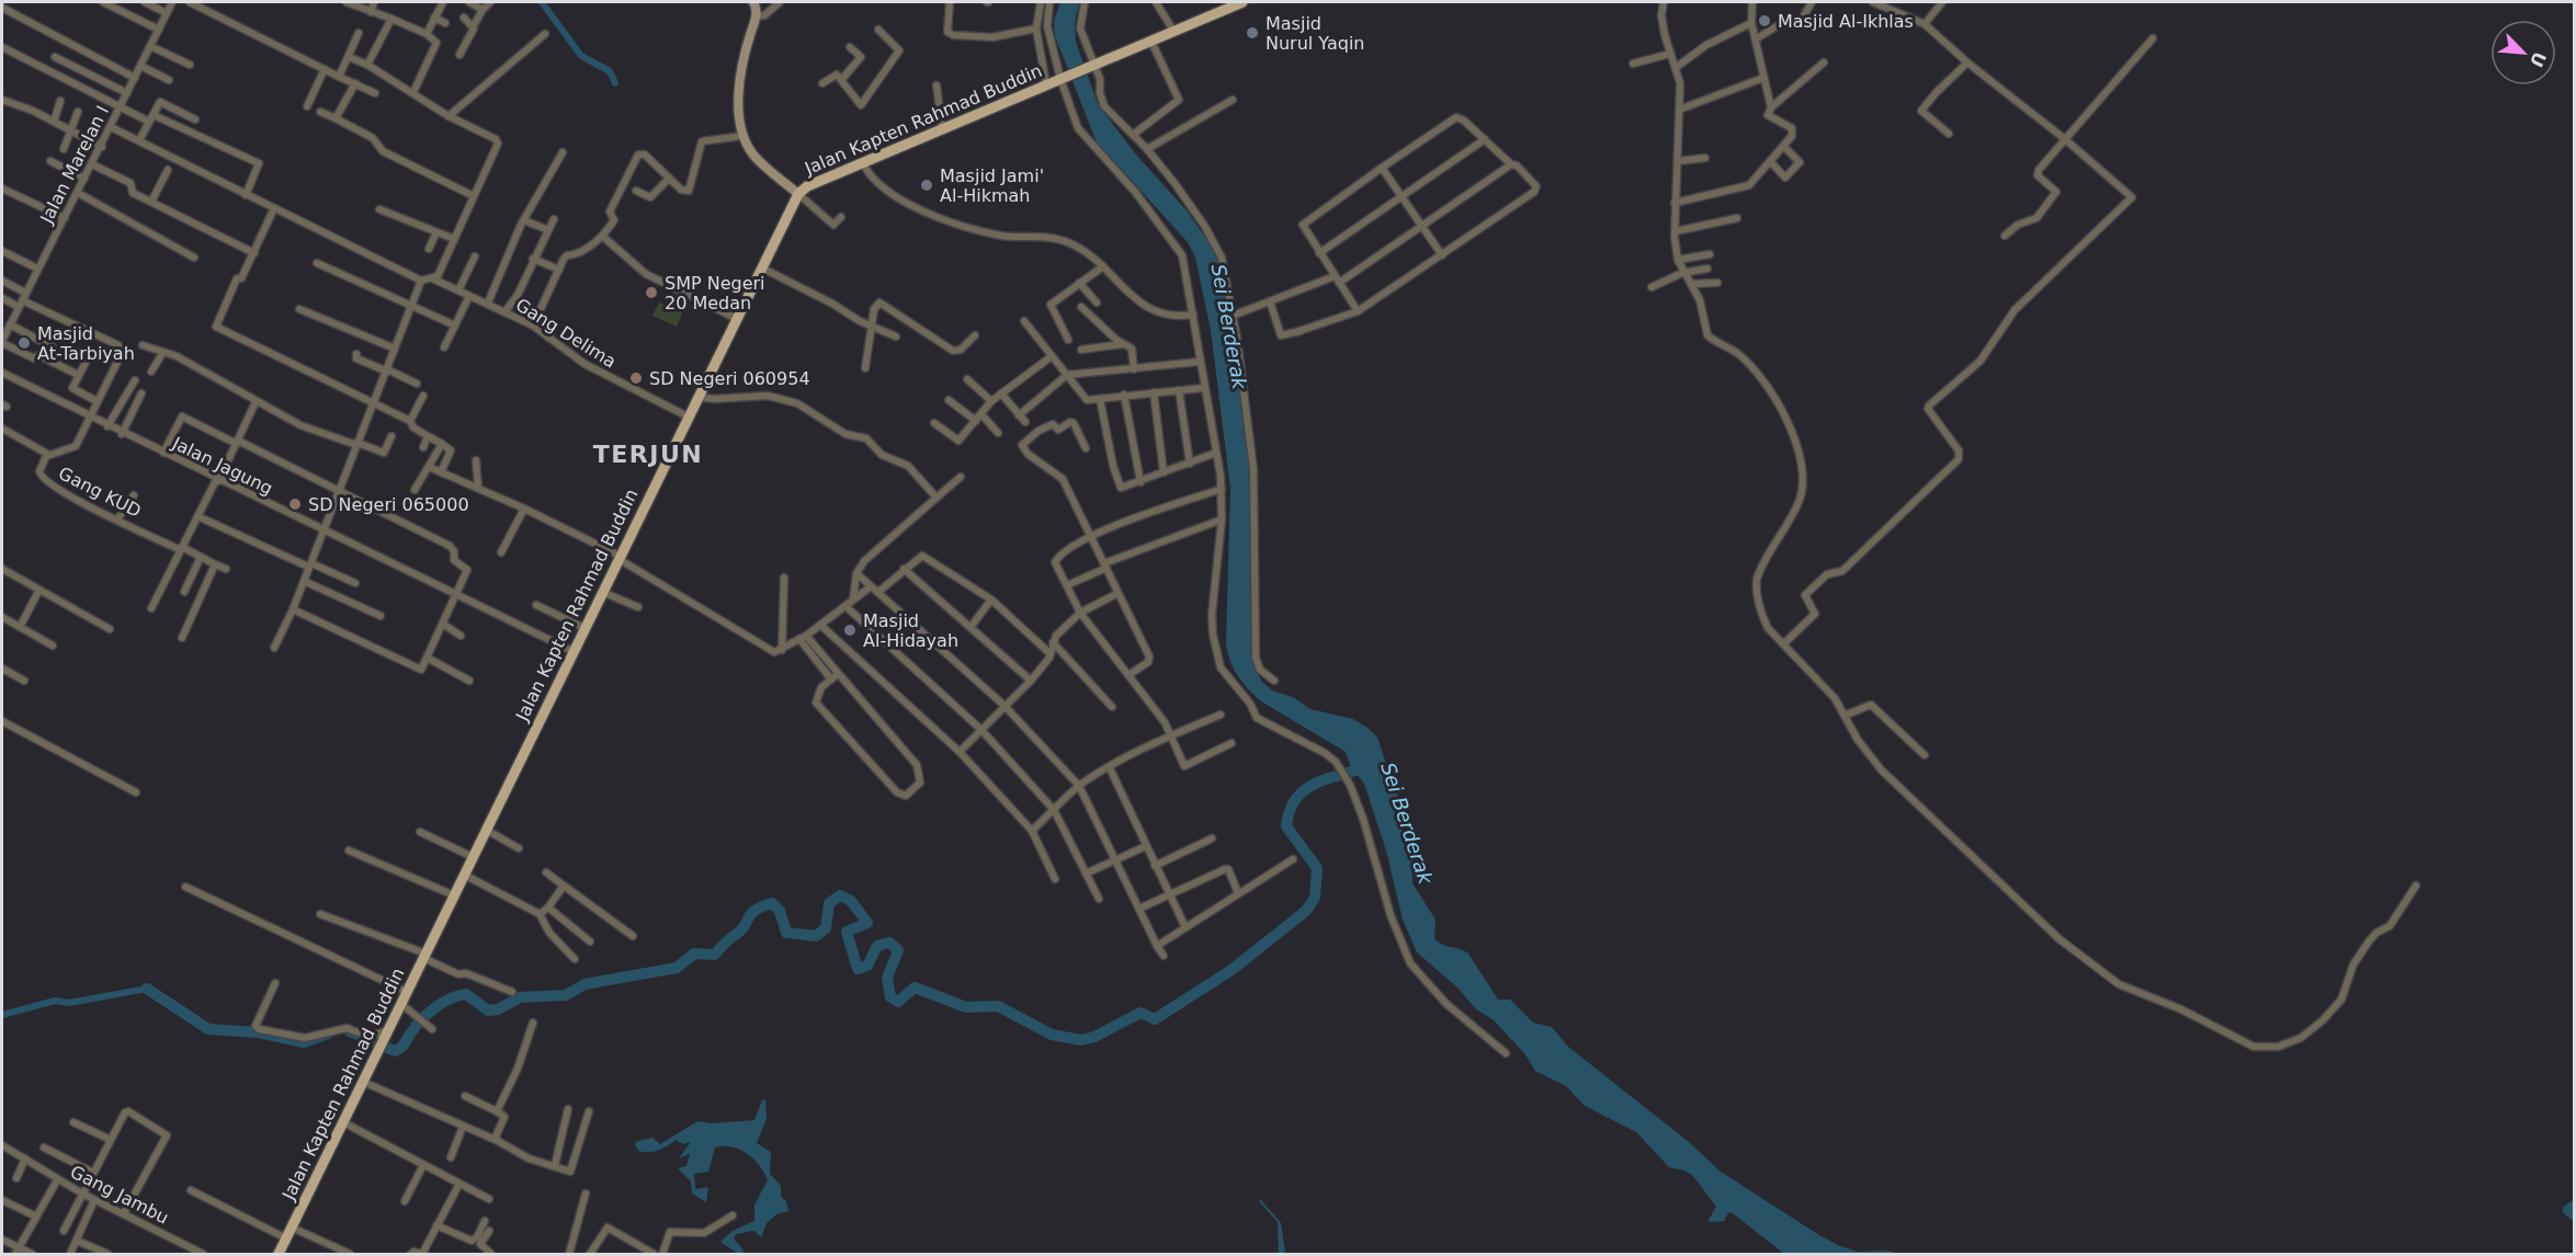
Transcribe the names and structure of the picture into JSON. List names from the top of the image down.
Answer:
{
  "streets": {
    "main road": ["Jalan Kapten Rahmad Buddin"],
    "street": [
      "Jalan Marelan I",
      "Gang Delima",
      "Jalan Jagung",
      "Gang KUD",
      "Gang Jambu"
    ]
  },
  "crossings": [
    ["Jalan Kapten Rahmad Buddin", "Gang Delima"],
    ["Jalan Kapten Rahmad Buddin", "Jalan Jagung"],
    ["Jalan Marelan I", "Gang Delima"]
  ],
  "districts": ["TERJUN"],
  "water": ["Sei Berderak"],
  "places": [
    "Masjid Al-Ikhlas",
    "Masjid Nurul Yaqin",
    "Masjid Jami' Al-Hikmah",
    "SMP Negeri 20 Medan",
    "Masjid At-Tarbiyah",
    "SD Negeri 060954",
    "SD Negeri 065000",
    "Masjid Al-Hidayah"
  ],
  "north": "bottom right"
}
